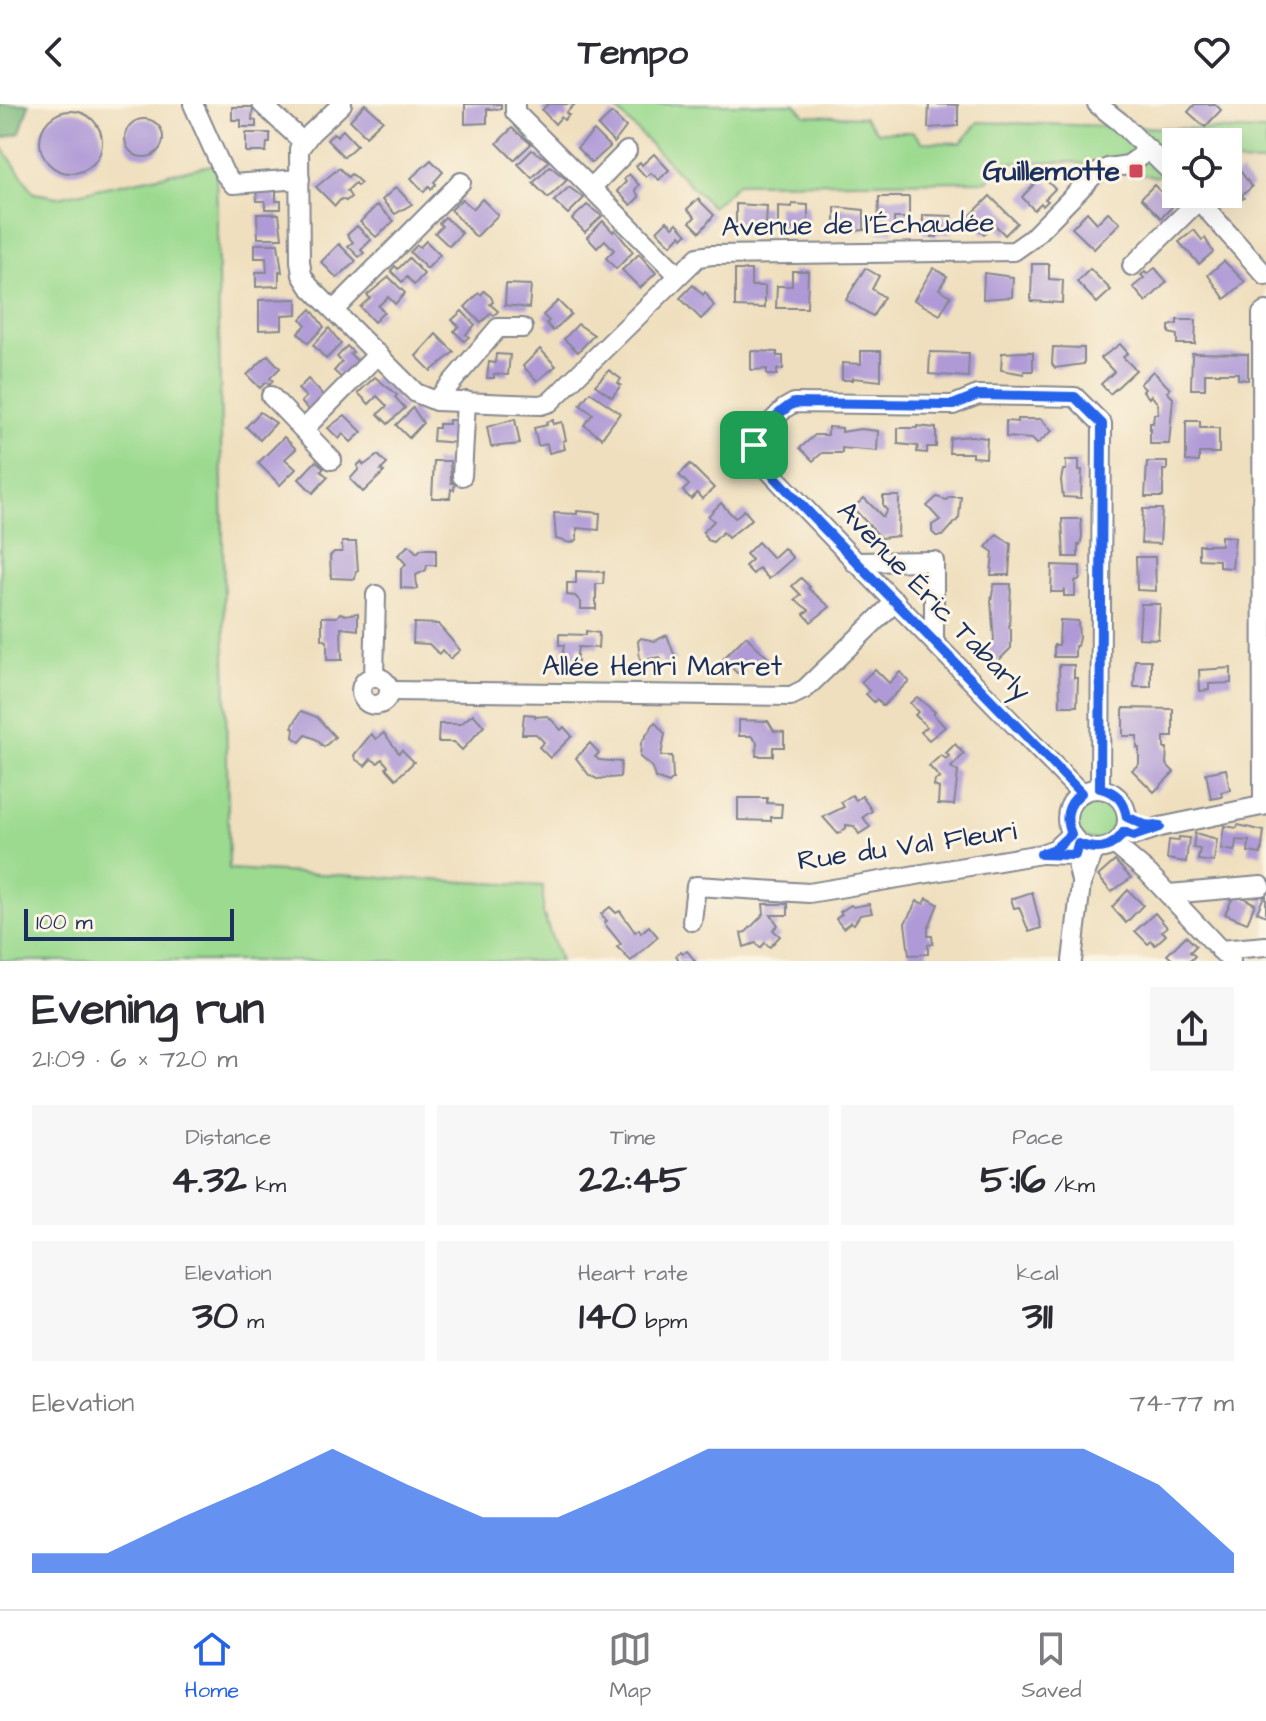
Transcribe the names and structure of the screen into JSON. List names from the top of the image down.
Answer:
{
  "streets": {
    "street": [
      "Avenue de l'Échaudée",
      "Avenue Éric Tabarly",
      "Allée Henri Marret",
      "Rue du Val Fleuri"
    ]
  },
  "crossings": [
    ["Avenue Éric Tabarly", "Allée Henri Marret"],
    ["Avenue Éric Tabarly", "Rue du Val Fleuri"]
  ],
  "places": {
    "transit": ["Guillemotte"]
  },
  "scale_bar": "100 m",
  "page": {
    "header": "Tempo",
    "scale": "100 m",
    "heading": ["Evening run", "21:09 · 6 × 720 m"],
    "stats": [
      ["Distance", "4.32 km"],
      ["Time", "22:45"],
      ["Pace", "5:16 /km"],
      ["Elevation", "30 m"],
      ["Heart rate", "140 bpm"],
      ["kcal", "311"]
    ],
    "chart": ["Elevation", "74–77 m"],
    "tabs": ["Home", "Map", "Saved"]
  }
}
